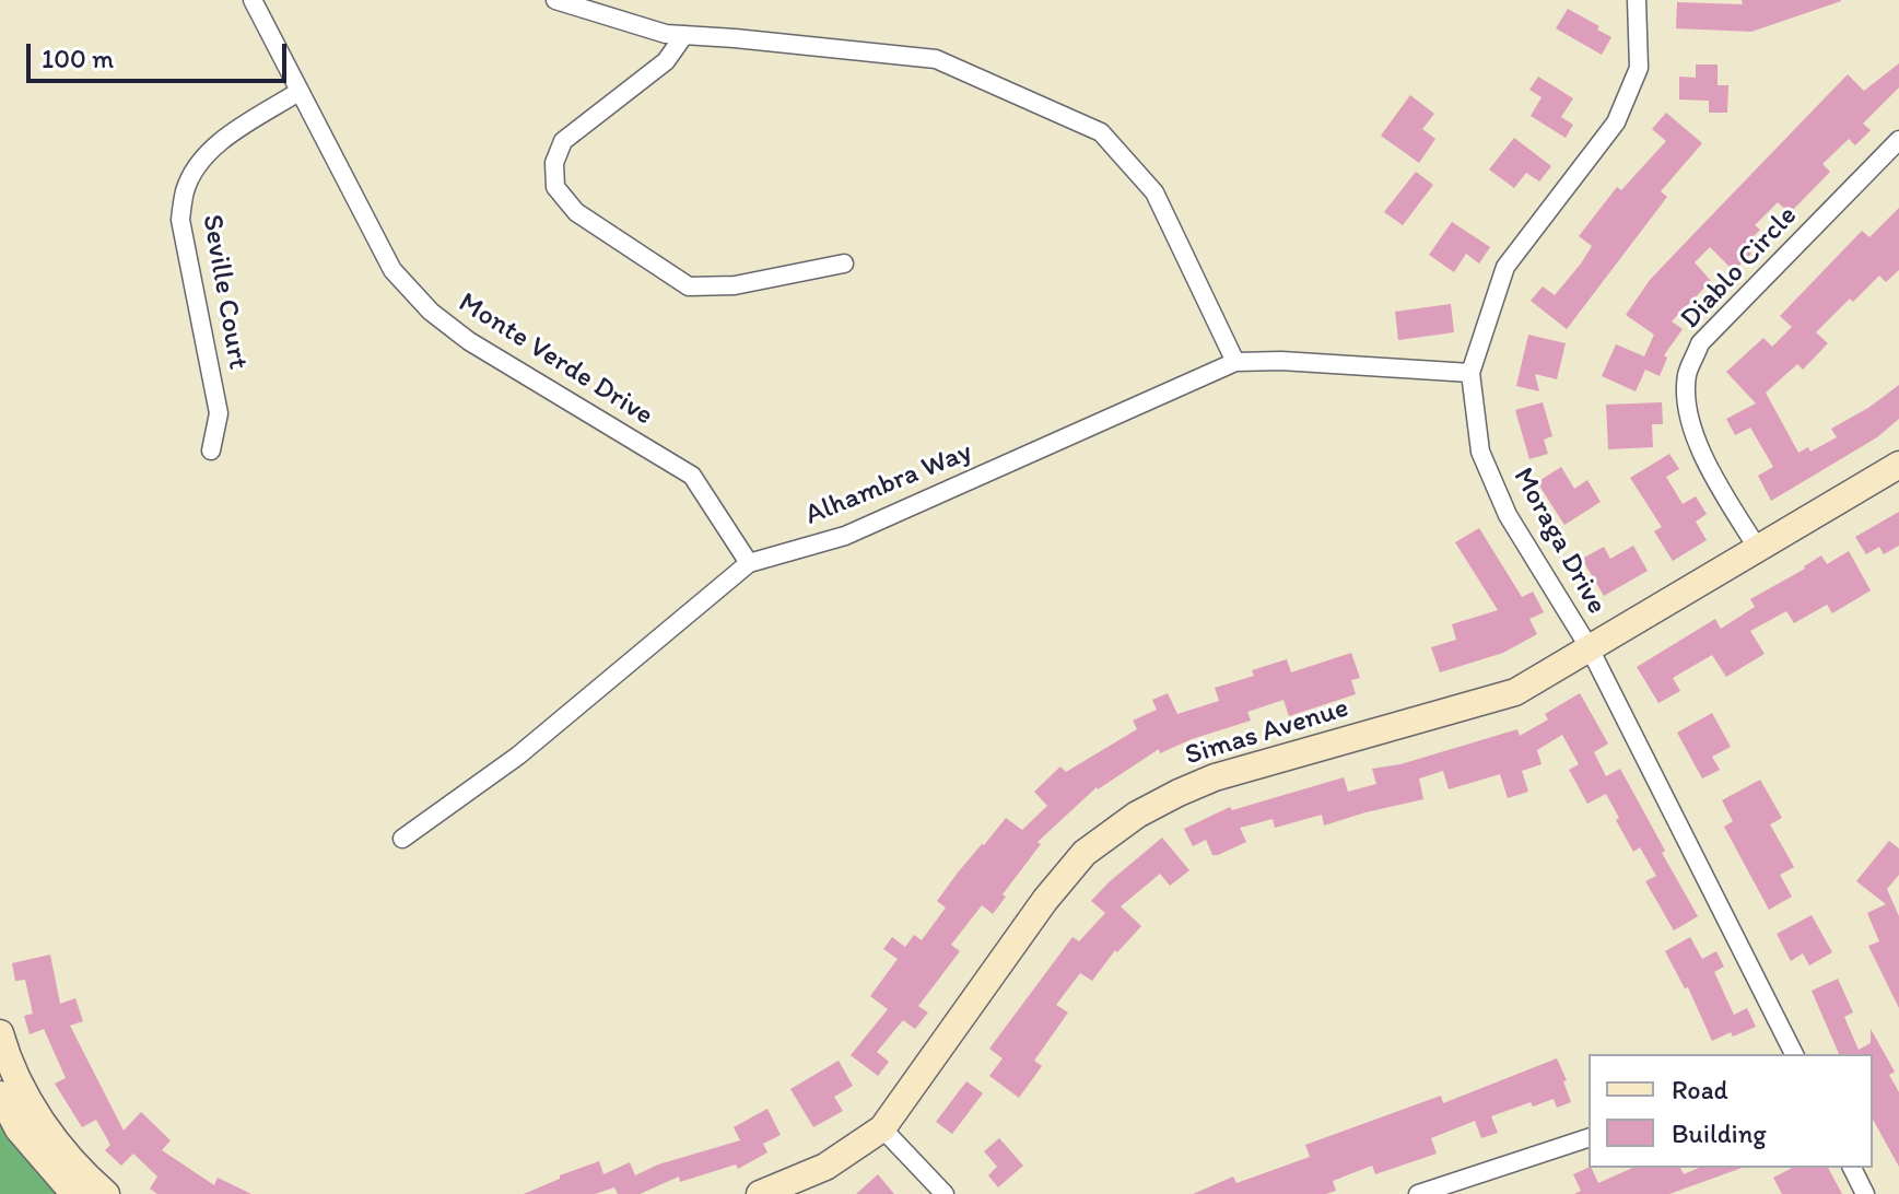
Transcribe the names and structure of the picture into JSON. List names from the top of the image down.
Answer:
{
  "streets": {
    "street": [
      "Diablo Circle",
      "Seville Court",
      "Monte Verde Drive",
      "Alhambra Way",
      "Moraga Drive",
      "Simas Avenue"
    ]
  },
  "crossings": [
    ["Diablo Circle", "Simas Avenue"],
    ["Seville Court", "Monte Verde Drive"],
    ["Monte Verde Drive", "Alhambra Way"],
    ["Alhambra Way", "Moraga Drive"],
    ["Moraga Drive", "Simas Avenue"]
  ],
  "legend": ["Road", "Building"],
  "scale_bar": "100 m"
}
